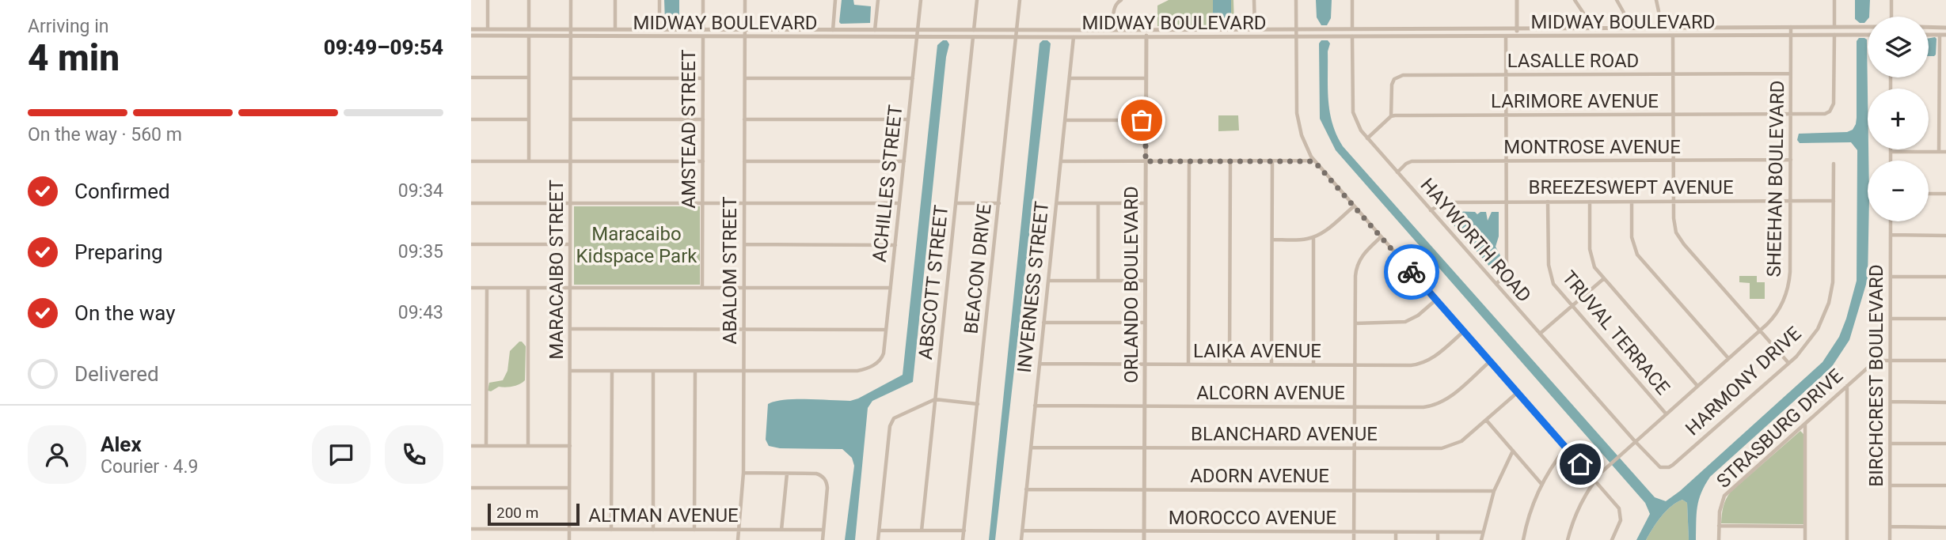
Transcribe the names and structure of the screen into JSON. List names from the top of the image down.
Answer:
{
  "streets": {
    "street": [
      "MIDWAY BOULEVARD",
      "LASALLE ROAD",
      "LARIMORE AVENUE",
      "AMSTEAD STREET",
      "MONTROSE AVENUE",
      "SHEEHAN BOULEVARD",
      "ACHILLES STREET",
      "BREEZESWEPT AVENUE",
      "HAYWORTH ROAD",
      "BEACON DRIVE",
      "MARACAIBO STREET",
      "ABALOM STREET",
      "ABSCOTT STREET",
      "ORLANDO BOULEVARD",
      "INVERNESS STREET",
      "TRUVAL TERRACE",
      "LAIKA AVENUE",
      "BIRCHCREST BOULEVARD",
      "HARMONY DRIVE",
      "ALCORN AVENUE",
      "STRASBURG DRIVE",
      "BLANCHARD AVENUE",
      "ADORN AVENUE",
      "ALTMAN AVENUE",
      "MOROCCO AVENUE"
    ]
  },
  "crossings": [
    ["MIDWAY BOULEVARD", "LARIMORE AVENUE"],
    ["MIDWAY BOULEVARD", "AMSTEAD STREET"],
    ["MIDWAY BOULEVARD", "SHEEHAN BOULEVARD"],
    ["MIDWAY BOULEVARD", "ACHILLES STREET"],
    ["MIDWAY BOULEVARD", "HAYWORTH ROAD"],
    ["MIDWAY BOULEVARD", "BEACON DRIVE"],
    ["MIDWAY BOULEVARD", "MARACAIBO STREET"],
    ["MIDWAY BOULEVARD", "ABALOM STREET"],
    ["MIDWAY BOULEVARD", "ABSCOTT STREET"],
    ["MIDWAY BOULEVARD", "ORLANDO BOULEVARD"],
    ["MIDWAY BOULEVARD", "INVERNESS STREET"],
    ["LASALLE ROAD", "LARIMORE AVENUE"],
    ["LASALLE ROAD", "SHEEHAN BOULEVARD"],
    ["LARIMORE AVENUE", "SHEEHAN BOULEVARD"],
    ["MONTROSE AVENUE", "SHEEHAN BOULEVARD"],
    ["MONTROSE AVENUE", "HAYWORTH ROAD"],
    ["SHEEHAN BOULEVARD", "BREEZESWEPT AVENUE"],
    ["SHEEHAN BOULEVARD", "HAYWORTH ROAD"],
    ["SHEEHAN BOULEVARD", "TRUVAL TERRACE"],
    ["SHEEHAN BOULEVARD", "HARMONY DRIVE"],
    ["ACHILLES STREET", "ABALOM STREET"],
    ["BREEZESWEPT AVENUE", "HAYWORTH ROAD"],
    ["BREEZESWEPT AVENUE", "TRUVAL TERRACE"],
    ["BREEZESWEPT AVENUE", "HARMONY DRIVE"],
    ["HAYWORTH ROAD", "HARMONY DRIVE"],
    ["MARACAIBO STREET", "ALTMAN AVENUE"],
    ["ABALOM STREET", "ALTMAN AVENUE"],
    ["ORLANDO BOULEVARD", "LAIKA AVENUE"],
    ["ORLANDO BOULEVARD", "ALCORN AVENUE"],
    ["ORLANDO BOULEVARD", "BLANCHARD AVENUE"],
    ["ORLANDO BOULEVARD", "ADORN AVENUE"],
    ["ORLANDO BOULEVARD", "MOROCCO AVENUE"],
    ["INVERNESS STREET", "LAIKA AVENUE"],
    ["INVERNESS STREET", "ALCORN AVENUE"],
    ["INVERNESS STREET", "BLANCHARD AVENUE"],
    ["INVERNESS STREET", "ADORN AVENUE"],
    ["INVERNESS STREET", "MOROCCO AVENUE"],
    ["BIRCHCREST BOULEVARD", "STRASBURG DRIVE"]
  ],
  "parks": ["Maracaibo Kidspace Park"],
  "scale_bar": "200 m",
  "page": {
    "heading": ["4 min", "Arriving in", "09:49–09:54"],
    "panel": ["Alex", "Courier · 4.9"],
    "map_buttons": ["+", "−"],
    "bar": "On the way · 560 m",
    "list": [
      ["Confirmed", "09:34"],
      ["Preparing", "09:35"],
      ["On the way", "09:43"],
      "Delivered"
    ],
    "scale": "200 m"
  }
}
